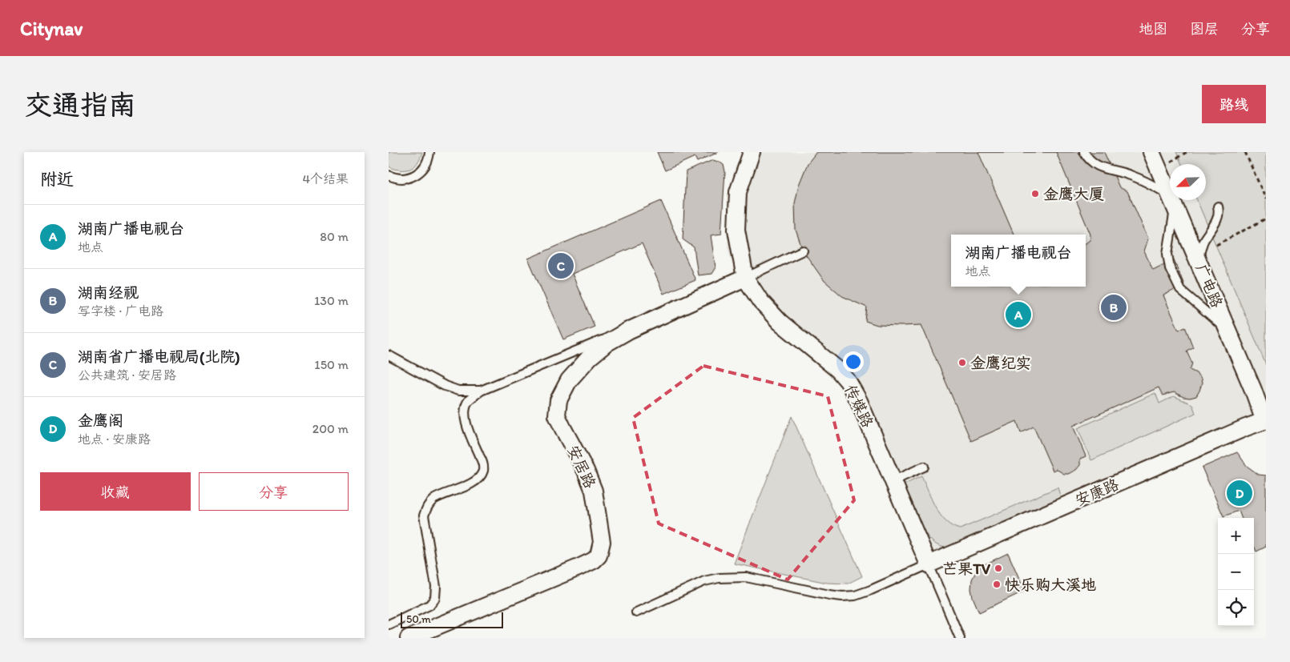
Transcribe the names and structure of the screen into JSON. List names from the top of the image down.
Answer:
{
  "streets": {
    "street": [
      "广电路",
      "传媒路",
      "安居路",
      "安康路"
    ]
  },
  "crossings": [
    ["广电路", "安康路"],
    ["传媒路", "安居路"],
    ["传媒路", "安康路"]
  ],
  "places": [
    "金鹰大厦",
    "金鹰纪实",
    "芒果TV",
    "快乐购大溪地"
  ],
  "scale_bar": "50 m",
  "north": "bottom left",
  "page": {
    "header": "Citynav",
    "nav": ["地图", "图层", "分享"],
    "buttons": [
      "路线",
      ["收藏", "分享"]
    ],
    "title": "交通指南",
    "heading": ["附近", "4个结果"],
    "list": [
      {
        "mark": "A",
        "name": "湖南广播电视台",
        "note": "地点",
        "value": "80 m"
      },
      {
        "mark": "B",
        "name": "湖南经视",
        "note": "写字楼 · 广电路",
        "value": "130 m"
      },
      {
        "mark": "C",
        "name": "湖南省广播电视局(北院)",
        "note": "公共建筑 · 安居路",
        "value": "150 m"
      },
      {
        "mark": "D",
        "name": "金鹰阁",
        "note": "地点 · 安康路",
        "value": "200 m"
      }
    ],
    "popup": ["湖南广播电视台", "地点"],
    "pins": [
      "C",
      "B",
      "A",
      "D"
    ],
    "map_buttons": ["+", "−"],
    "scale": "50 m"
  }
}
